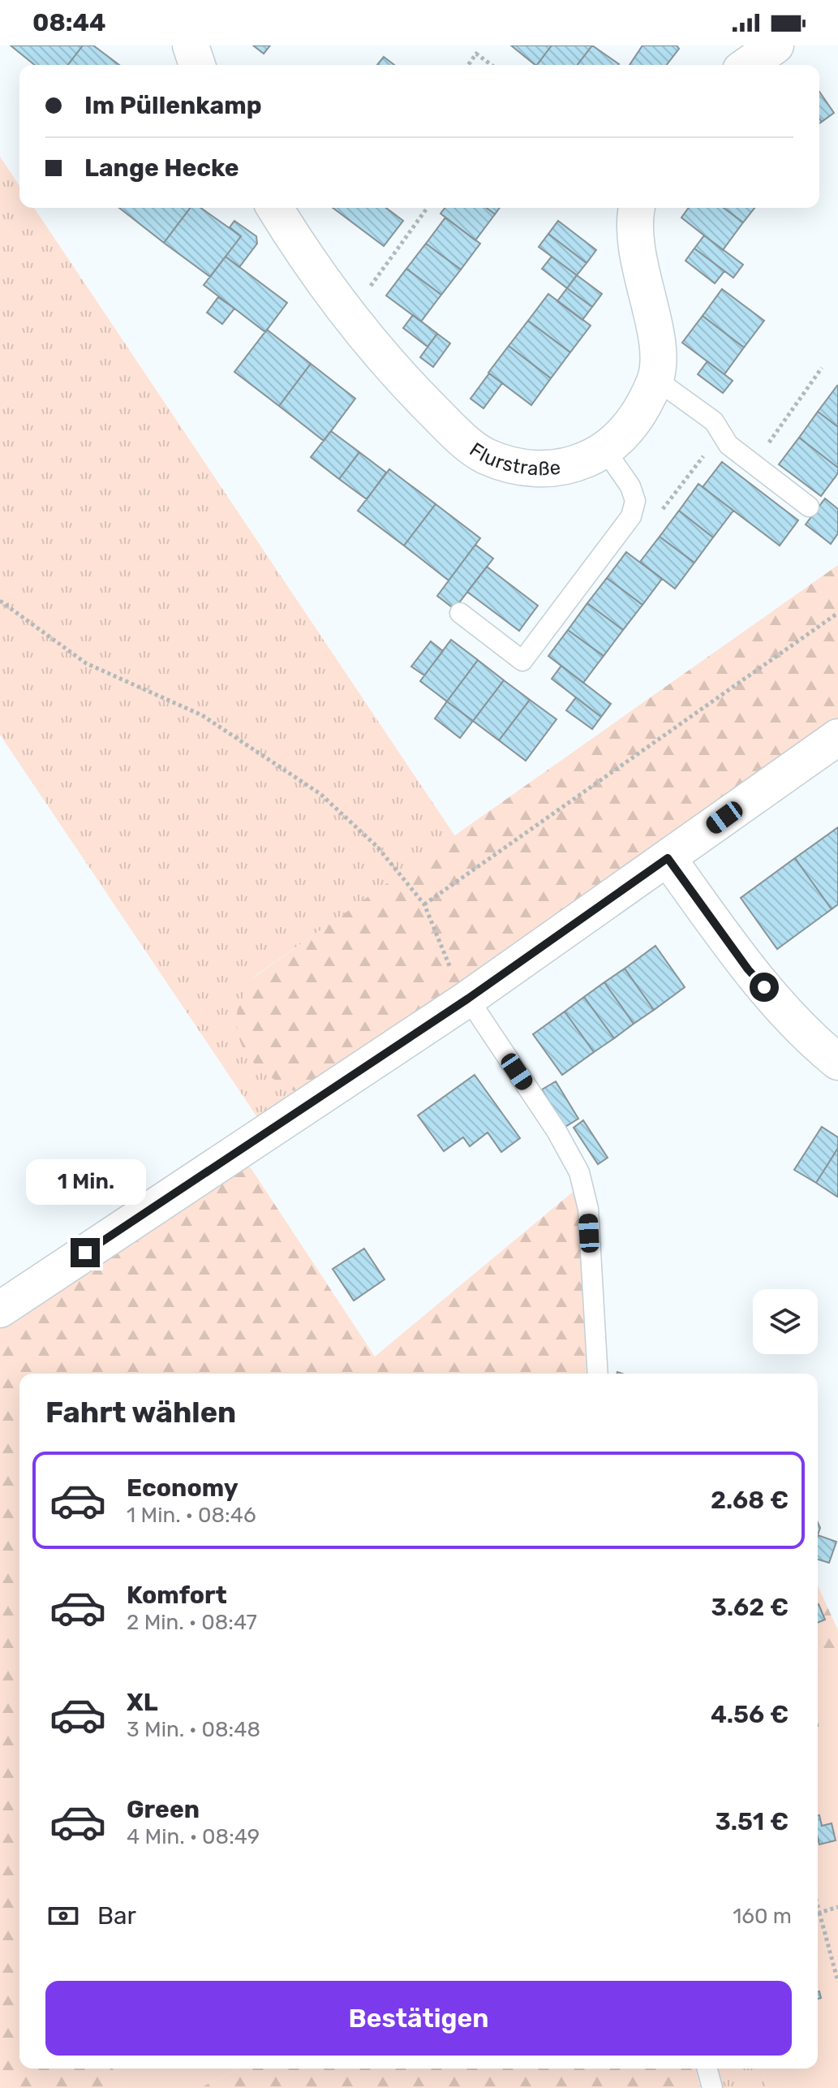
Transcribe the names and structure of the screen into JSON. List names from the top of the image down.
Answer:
{
  "streets": {
    "street": ["Flurstraße"]
  },
  "page": {
    "status": "08:44",
    "banner": ["Im Püllenkamp", "Lange Hecke"],
    "bubble": "1 Min.",
    "heading": "Fahrt wählen",
    "list": [
      {
        "name": "Economy",
        "note": "1 Min. · 08:46",
        "value": "2.68 €"
      },
      {
        "name": "Komfort",
        "note": "2 Min. · 08:47",
        "value": "3.62 €"
      },
      {
        "name": "XL",
        "note": "3 Min. · 08:48",
        "value": "4.56 €"
      },
      {
        "name": "Green",
        "note": "4 Min. · 08:49",
        "value": "3.51 €"
      }
    ],
    "pay": ["Bar", "160 m"],
    "buttons": "Bestätigen"
  }
}
